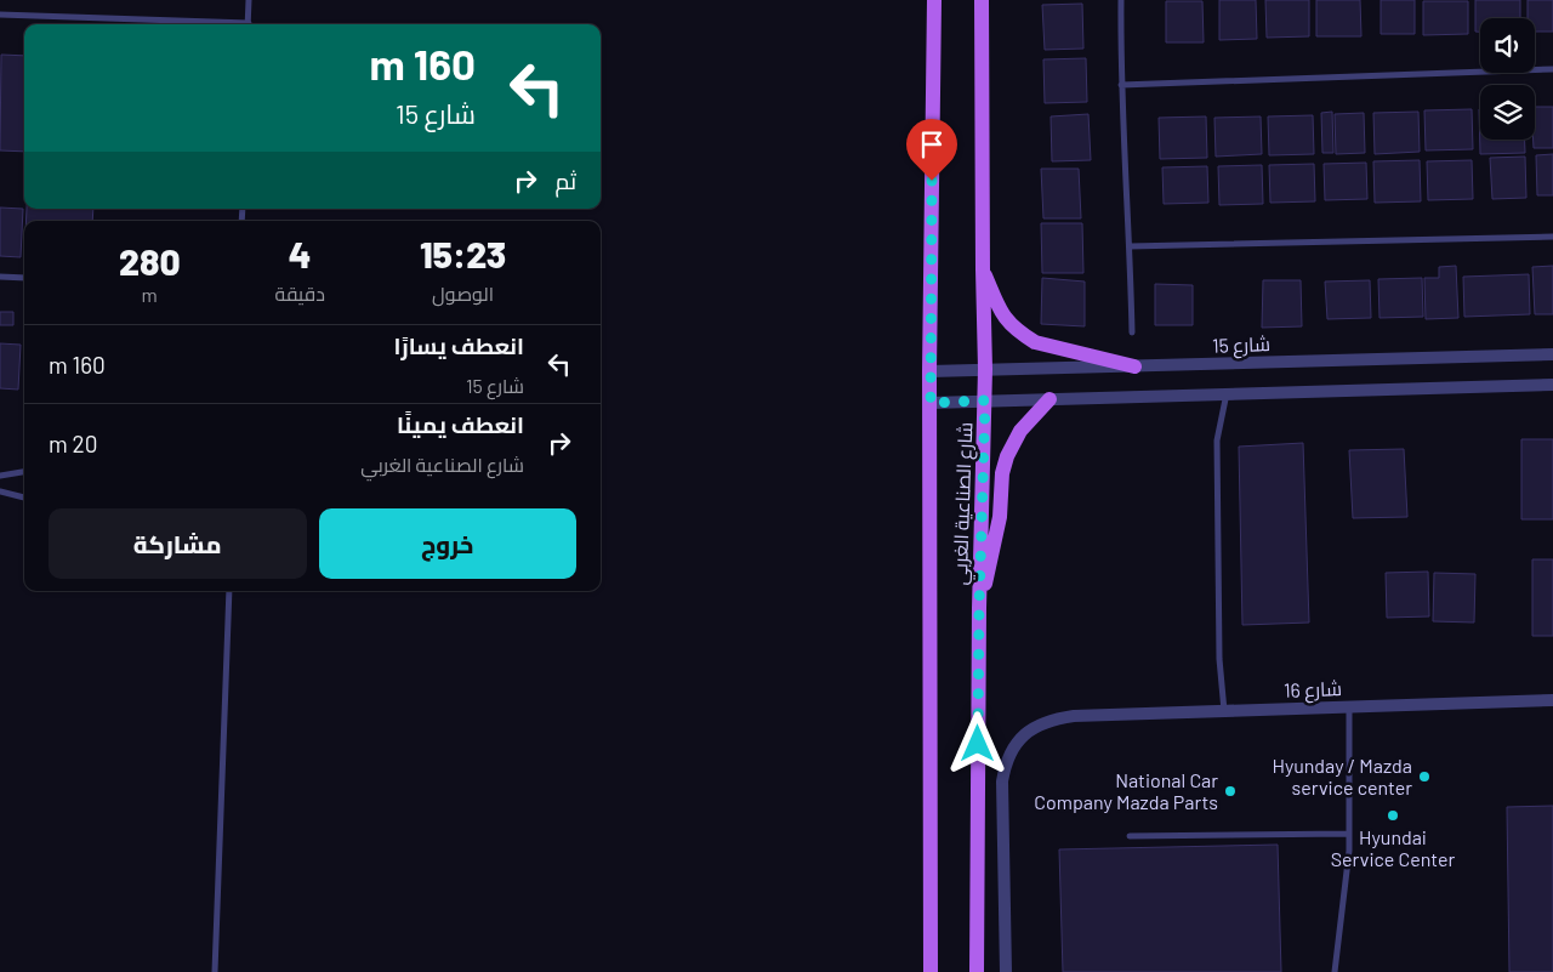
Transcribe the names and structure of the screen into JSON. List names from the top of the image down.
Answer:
{
  "streets": {
    "main road": ["شارع الصناعية الغربي"],
    "street": ["شارع 15", "شارع 16"]
  },
  "crossings": [
    ["شارع 15", "شارع الصناعية الغربي"]
  ],
  "places": ["Hyunday / Mazda service center", "National Car Company Mazda Parts", "Hyundai Service Center"],
  "page": {
    "turn": ["160 m", "شارع 15"],
    "then": "ثم",
    "eta": [
      "15:23",
      "الوصول",
      "4",
      "دقيقة",
      "280",
      "m"
    ],
    "list": [
      {
        "name": "انعطف يسارًا",
        "note": "شارع 15",
        "value": "160 m"
      },
      {
        "name": "انعطف يمينًا",
        "note": "شارع الصناعية الغربي",
        "value": "20 m"
      }
    ],
    "buttons": ["خروج", "مشاركة"]
  }
}
